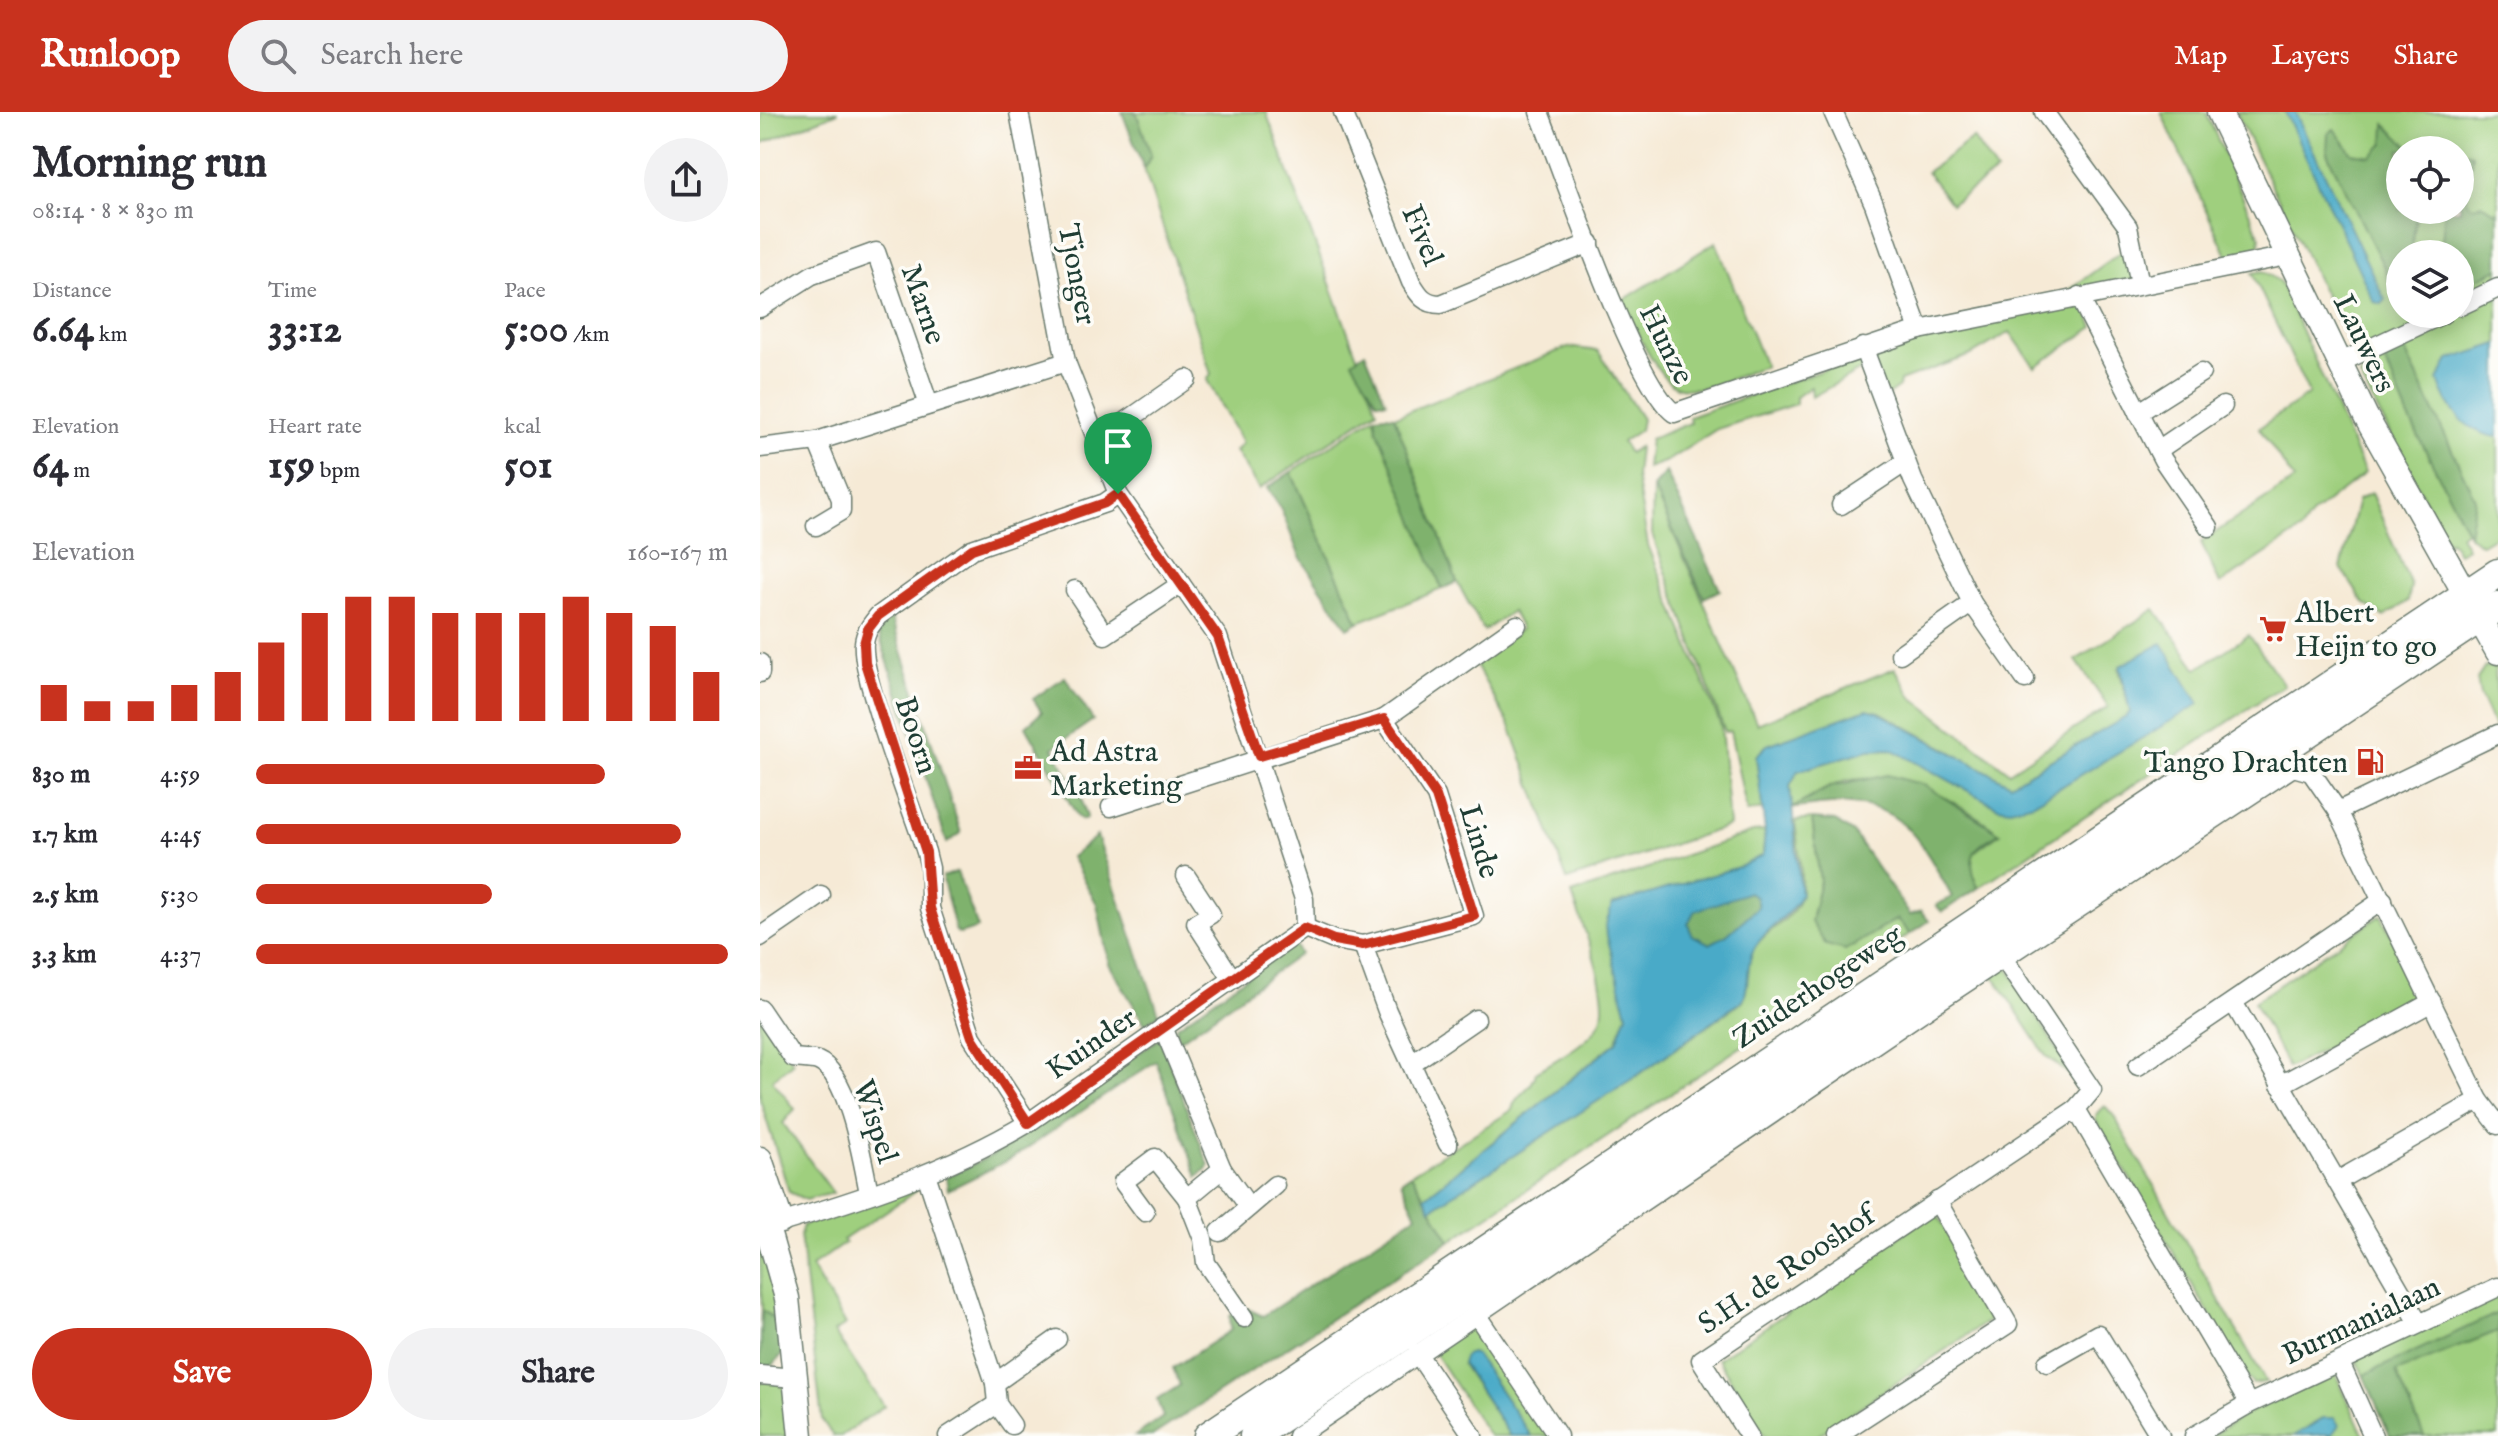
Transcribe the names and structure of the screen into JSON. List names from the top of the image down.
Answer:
{
  "streets": {
    "main road": ["Zuiderhogeweg"],
    "street": [
      "Fivel",
      "Tjonger",
      "Marne",
      "Lauwers",
      "Hunze",
      "Boorn",
      "Linde",
      "Kuinder",
      "Wispel",
      "S.H. de Rooshof",
      "Burmanialaan"
    ]
  },
  "crossings": [
    ["Fivel", "Hunze"],
    ["Tjonger", "Boorn"],
    ["Tjonger", "Linde"],
    ["Tjonger", "Kuinder"],
    ["Lauwers", "Hunze"],
    ["Lauwers", "Zuiderhogeweg"],
    ["Boorn", "Kuinder"],
    ["Linde", "Kuinder"],
    ["Kuinder", "Wispel"]
  ],
  "places": {
    "supermarket": ["Albert Heijn to go"],
    "fuel station": ["Tango Drachten"],
    "office": ["Ad Astra Marketing"]
  },
  "page": {
    "header": "Runloop",
    "search": "Search here",
    "nav": ["Map", "Layers", "Share"],
    "heading": ["Morning run", "08:14 · 8 × 830 m"],
    "stats": [
      ["Distance", "6.64 km"],
      ["Time", "33:12"],
      ["Pace", "5:00 /km"],
      ["Elevation", "64 m"],
      ["Heart rate", "159 bpm"],
      ["kcal", "501"]
    ],
    "chart": ["Elevation", "160–167 m"],
    "list": [
      {
        "name": "830 m",
        "note": "4:59"
      },
      {
        "name": "1.7 km",
        "note": "4:45"
      },
      {
        "name": "2.5 km",
        "note": "5:30"
      },
      {
        "name": "3.3 km",
        "note": "4:37"
      }
    ],
    "buttons": ["Save", "Share"]
  }
}
